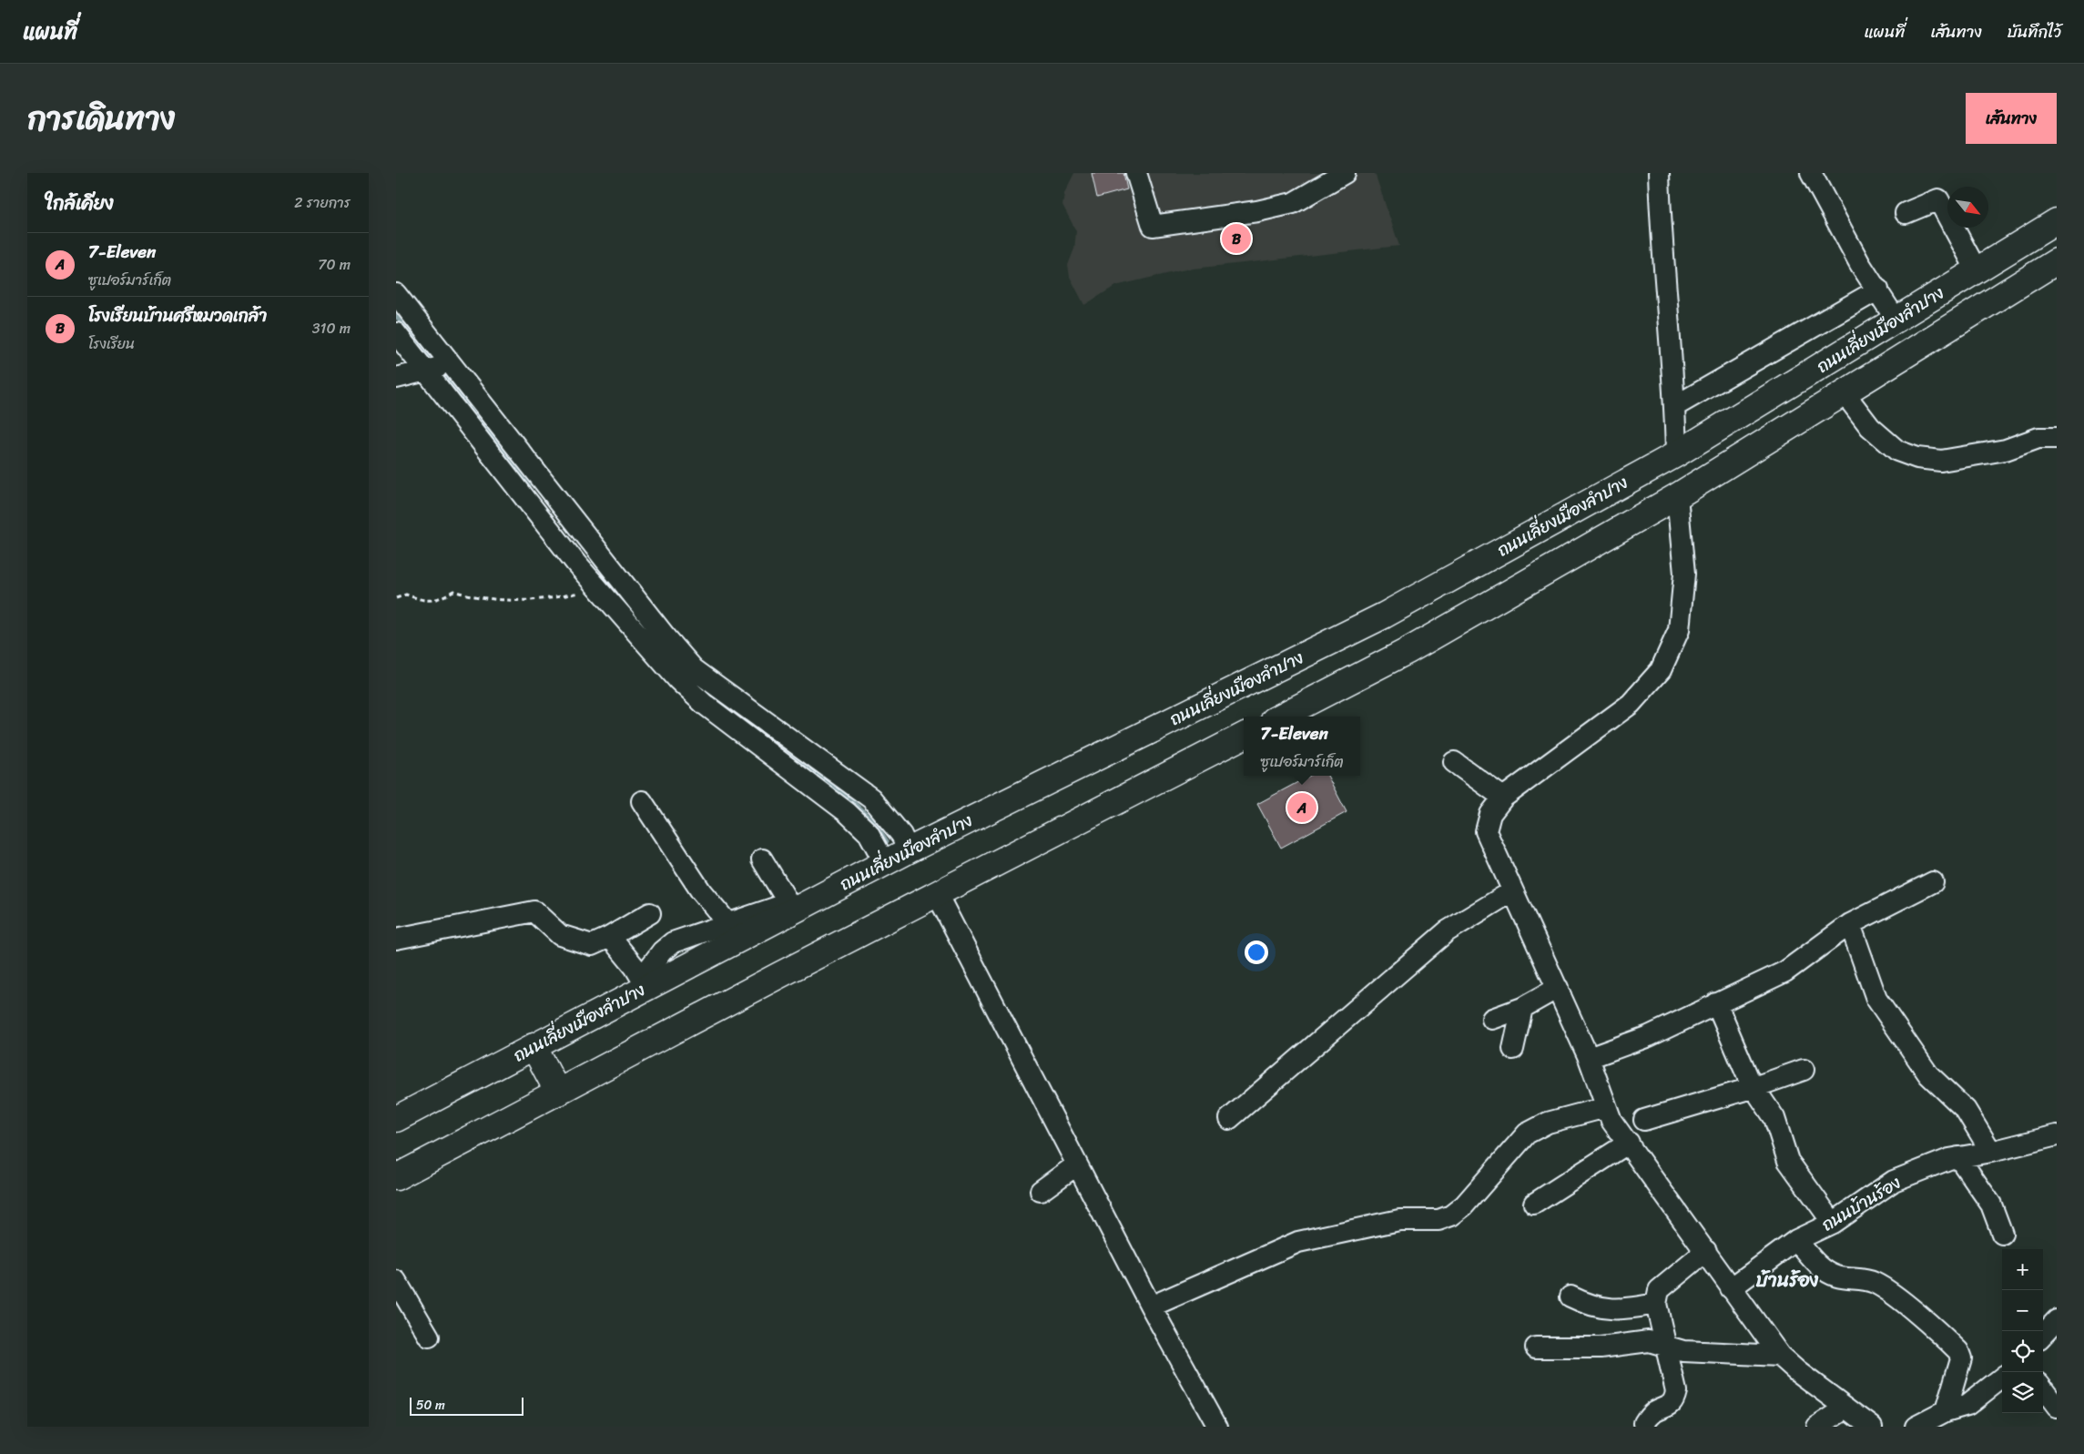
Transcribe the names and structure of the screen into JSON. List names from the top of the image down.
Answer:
{
  "streets": {
    "highway": ["ถนนเลี่ยงเมืองลำปาง"],
    "street": ["ถนนบ้านร้อง"]
  },
  "districts": ["บ้านร้อง"],
  "scale_bar": "50 m",
  "north": "bottom right",
  "page": {
    "header": "แผนที่",
    "nav": ["แผนที่", "เส้นทาง", "บันทึกไว้"],
    "title": "การเดินทาง",
    "buttons": "เส้นทาง",
    "heading": ["ใกล้เคียง", "2 รายการ"],
    "pins": ["B", "A"],
    "list": [
      {
        "mark": "A",
        "name": "7-Eleven",
        "note": "ซูเปอร์มาร์เก็ต",
        "value": "70 m"
      },
      {
        "mark": "B",
        "name": "โรงเรียนบ้านศรีหมวดเกล้า",
        "note": "โรงเรียน",
        "value": "310 m"
      }
    ],
    "popup": ["7-Eleven", "ซูเปอร์มาร์เก็ต"],
    "map_buttons": ["+", "−"],
    "scale": "50 m"
  }
}
